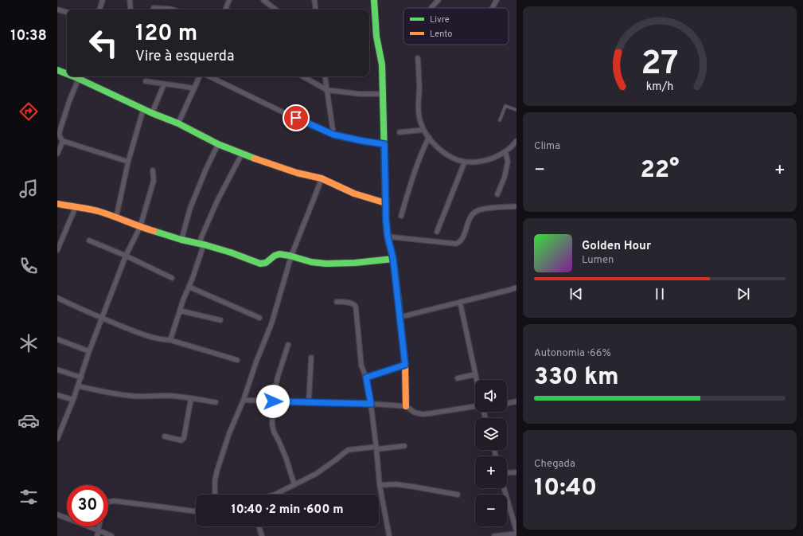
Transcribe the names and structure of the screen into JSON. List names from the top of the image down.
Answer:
{
  "legend": ["Livre", "Lento"],
  "page": {
    "tabs": "10:38",
    "turn": ["120 m", "Vire à esquerda"],
    "tile": [
      "Clima",
      ["Autonomia · 66%", "330 km"],
      ["Chegada", "10:40"]
    ],
    "heat": ["−", "22°", "+"],
    "song": ["Golden Hour", "Lumen"],
    "map_buttons": ["+", "−"],
    "limit": "30",
    "trip": "10:40 · 2 min · 600 m",
    "gauge": ["27", "km/h"]
  }
}
